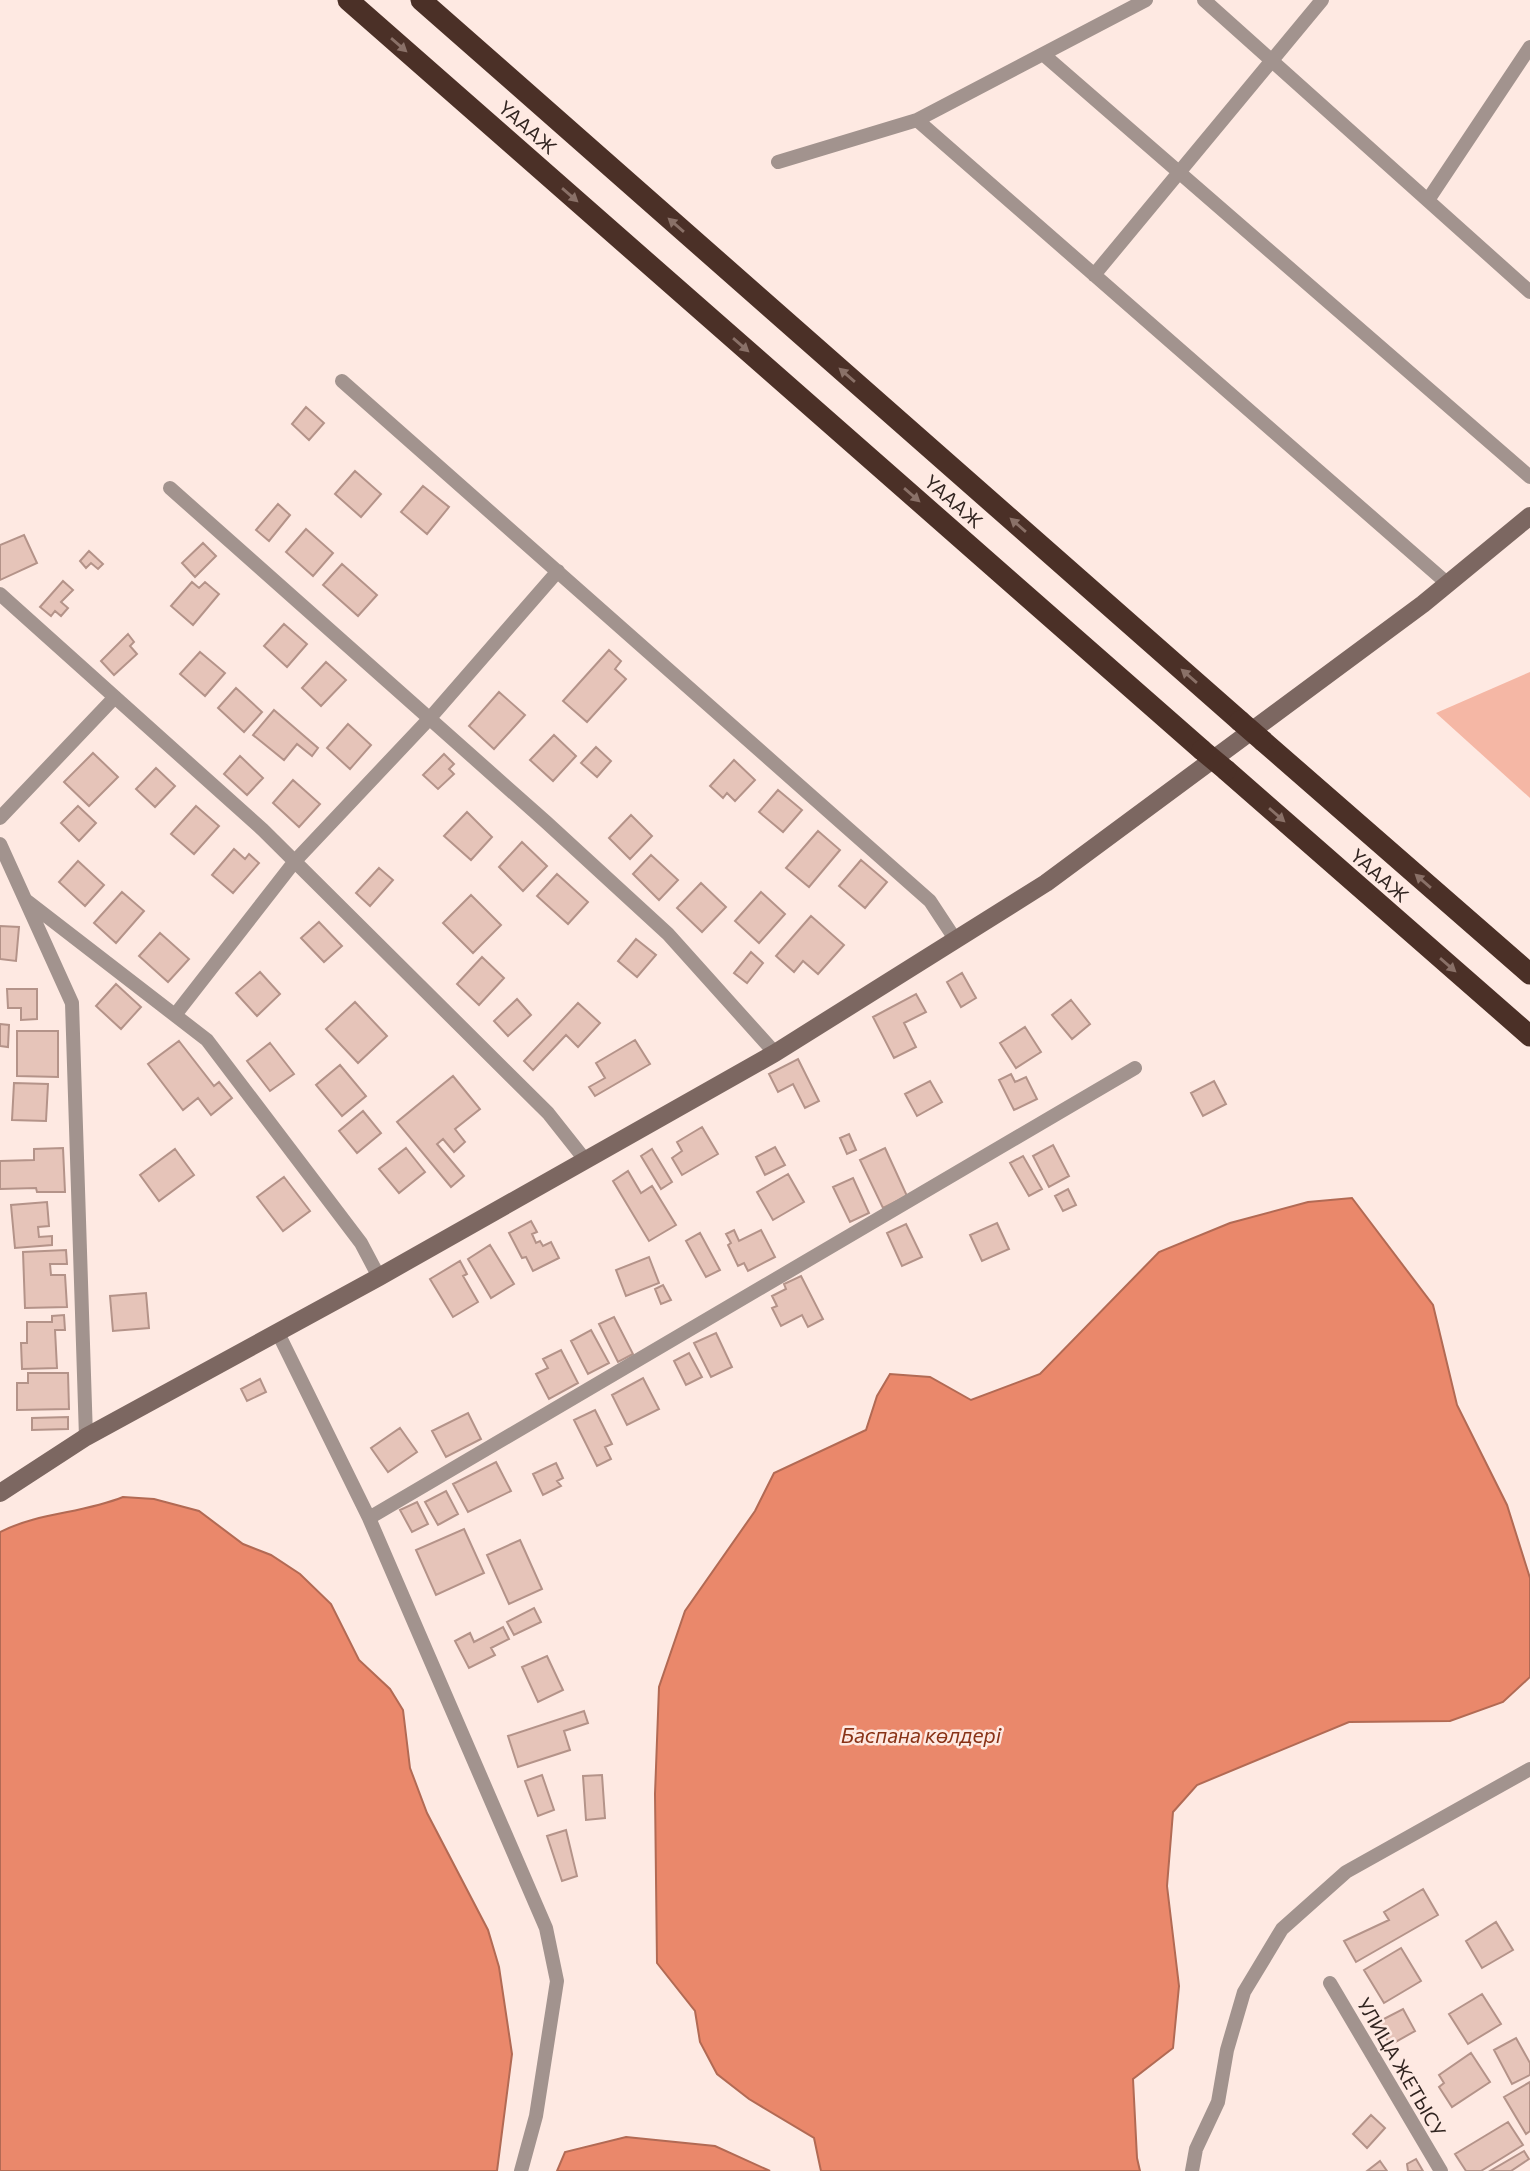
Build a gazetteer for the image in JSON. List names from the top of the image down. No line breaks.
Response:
{"streets":{"highway":["ҮАААЖ"],"street":["УЛИЦА ЖЕТЫСУ"]},"water":["Баспана көлдері"]}
